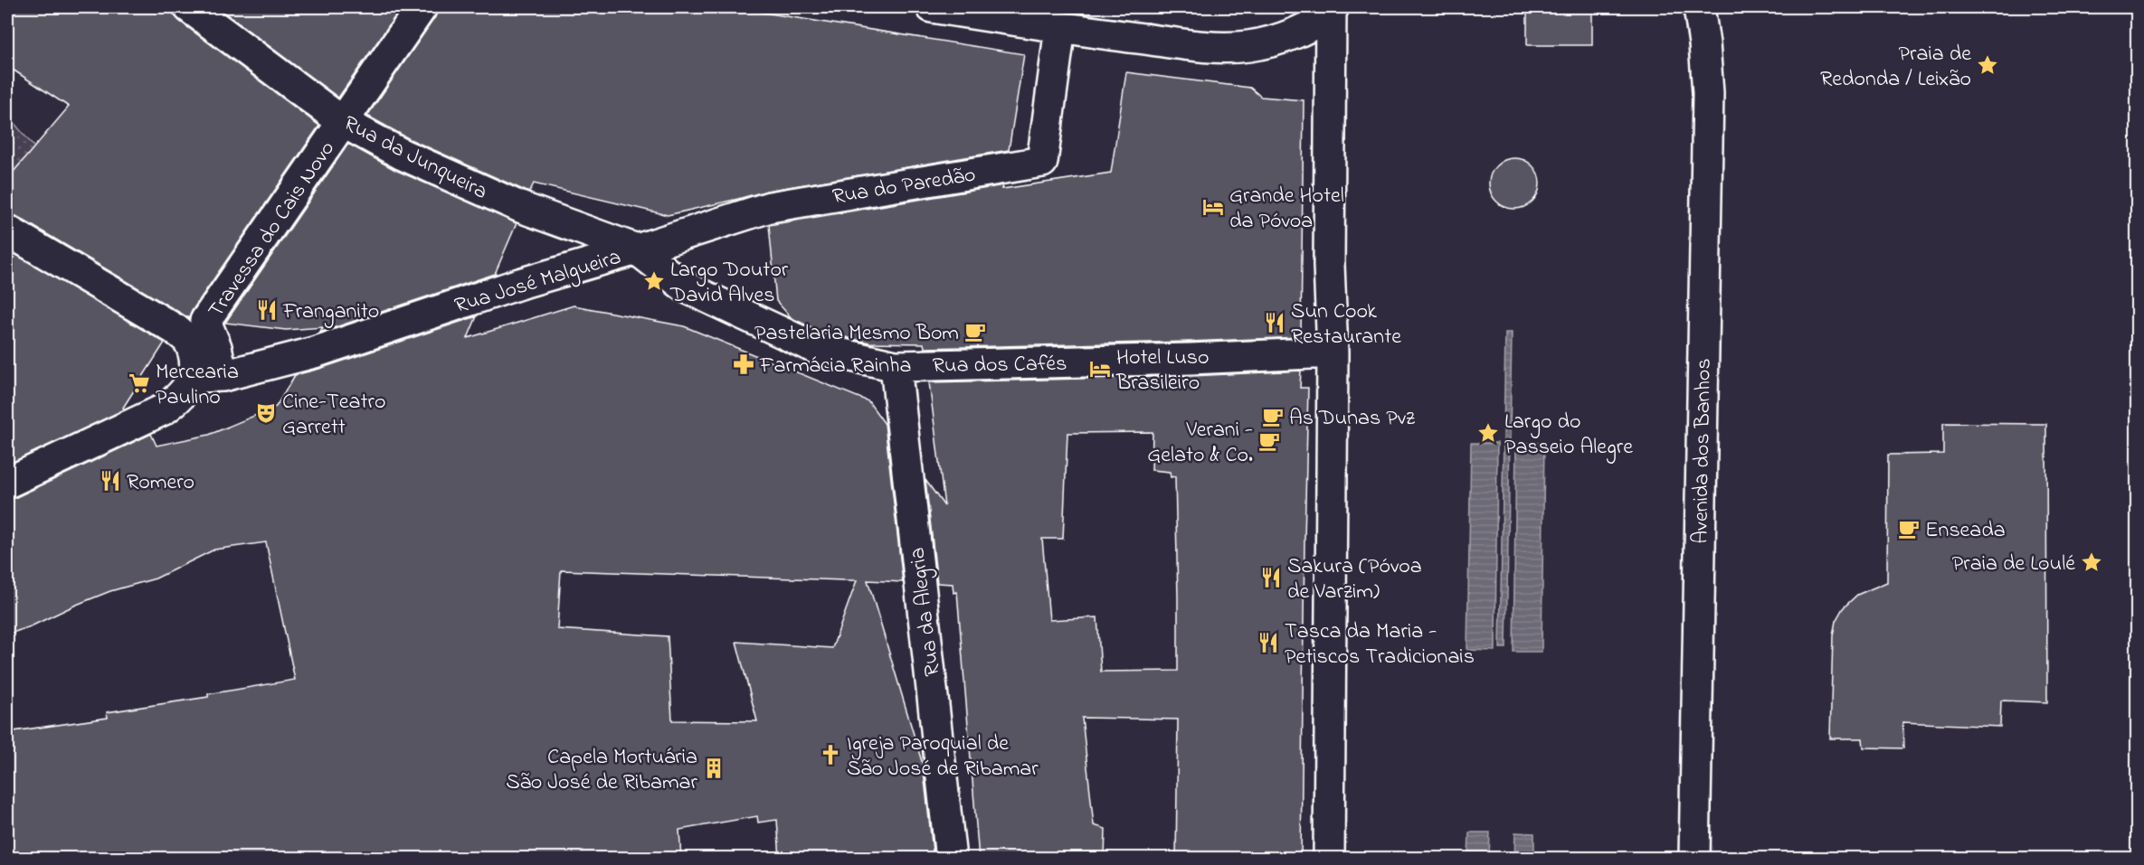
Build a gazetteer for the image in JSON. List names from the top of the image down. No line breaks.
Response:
{"streets":{"street":["Rua da Junqueira","Rua do Paredão","Travessa do Cais Novo","Rua José Malgueira","Rua dos Cafés","Avenida dos Banhos","Rua da Alegria"]},"crossings":[["Rua da Junqueira","Rua do Paredão"],["Rua da Junqueira","Travessa do Cais Novo"],["Rua da Junqueira","Rua José Malgueira"],["Rua do Paredão","Rua José Malgueira"],["Travessa do Cais Novo","Rua José Malgueira"],["Rua José Malgueira","Rua dos Cafés"],["Rua José Malgueira","Rua da Alegria"],["Rua dos Cafés","Rua da Alegria"]],"places":{"place":["Praia de Redonda / Leixão","Largo Doutor David Alves","Largo do Passeio Alegre","Praia de Loulé"],"hotel":["Grande Hotel da Póvoa","Hotel Luso Brasileiro"],"restaurant":["Franganito","Sun Cook Restaurante","Romero","Sakura (Póvoa de Varzim)","Tasca da Maria - Petiscos Tradicionais"],"cafe":["Pastelaria Mesmo Bom","As Dunas Pvz","Verani - Gelato & Co.","Enseada"],"pharmacy":["Farmácia Rainha"],"supermarket":["Mercearia Paulino"],"theatre":["Cine-Teatro Garrett"],"church":["Igreja Paroquial de São José de Ribamar"],"building":["Capela Mortuária São José de Ribamar"]}}
